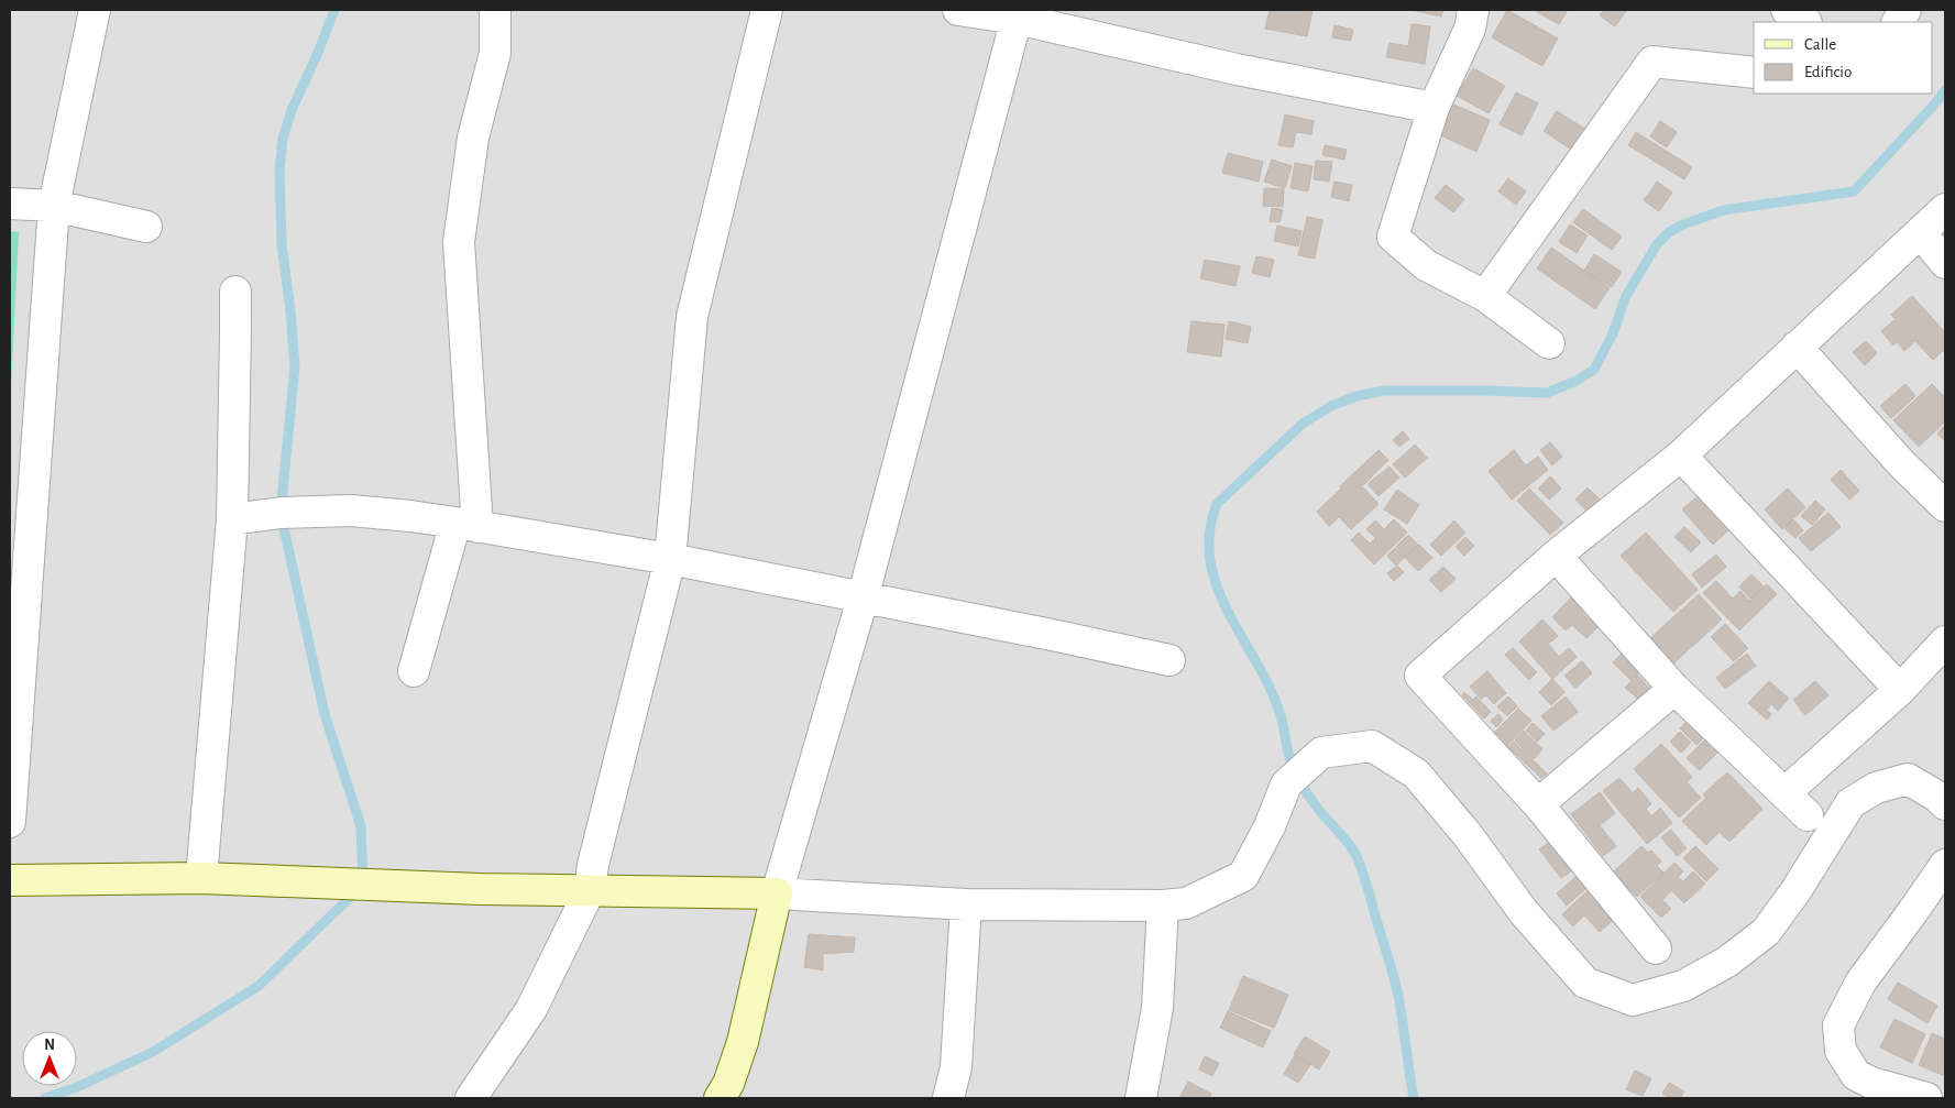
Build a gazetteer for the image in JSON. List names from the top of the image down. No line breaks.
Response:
{"legend":["Calle","Edificio"],"north":"top"}
